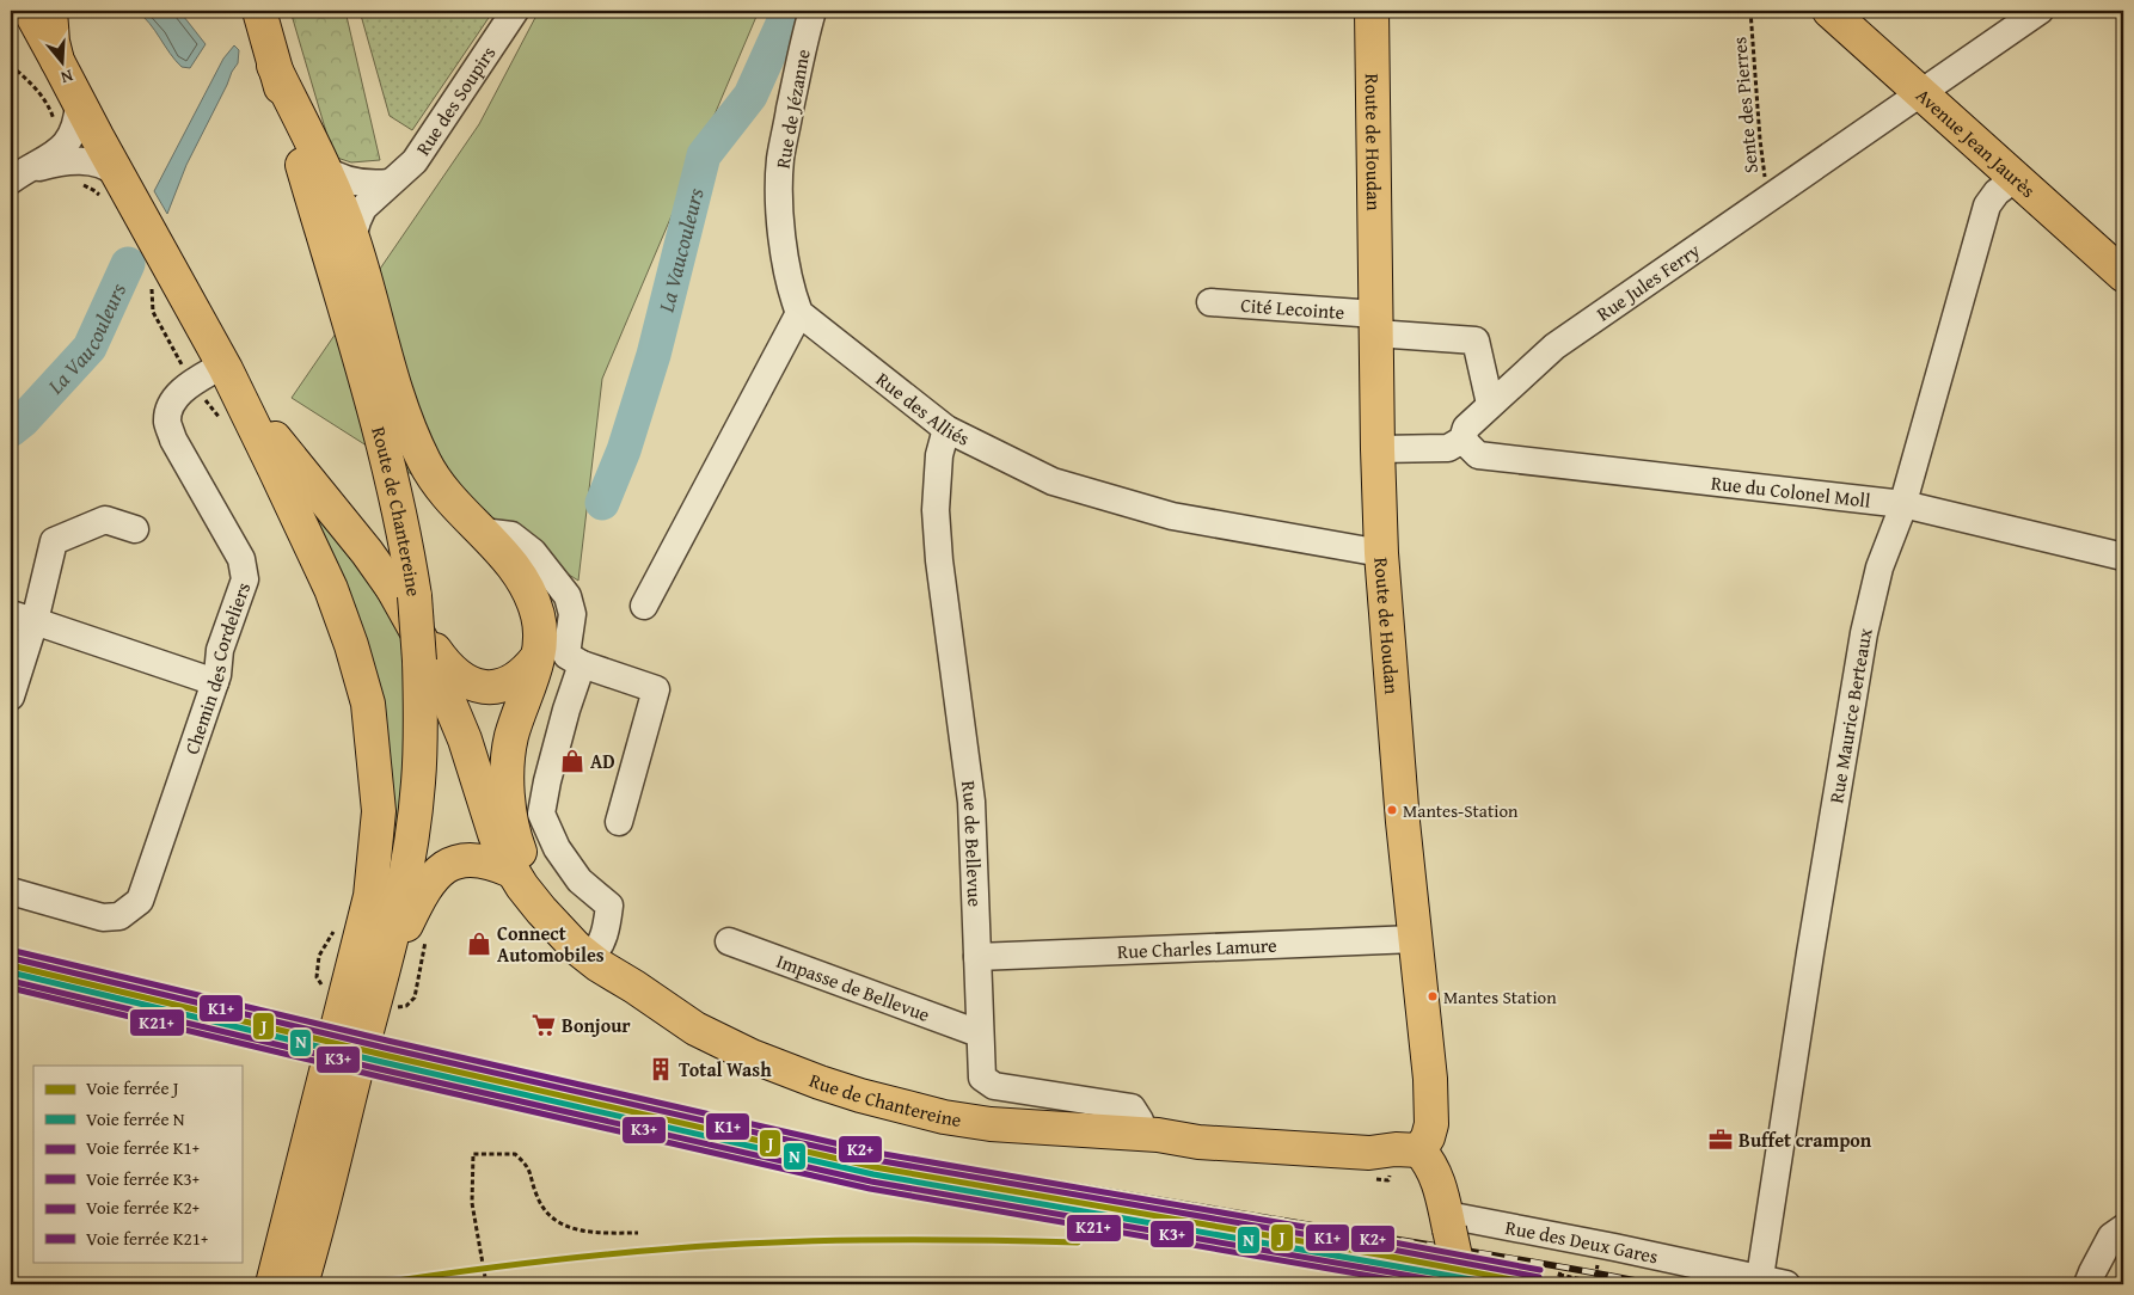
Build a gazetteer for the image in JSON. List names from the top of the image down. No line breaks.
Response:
{"streets":{"main road":["Route de Houdan","Avenue Jean Jaurès","Route de Chantereine","Rue de Chantereine"],"street":["Rue des Soupirs","Rue de Jézanne","Rue Jules Ferry","Cité Lecointe","Rue des Alliés","Rue du Colonel Moll","Chemin des Cordeliers","Rue Maurice Berteaux","Rue de Bellevue","Rue Charles Lamure","Impasse de Bellevue","Rue des Deux Gares"],"path":["Sente des Pierres"]},"crossings":[["Sente des Pierres","Rue Jules Ferry"],["Rue de Jézanne","Rue des Alliés"],["Route de Houdan","Cité Lecointe"],["Route de Houdan","Rue des Alliés"],["Route de Houdan","Rue Charles Lamure"],["Route de Houdan","Rue de Chantereine"],["Avenue Jean Jaurès","Rue Jules Ferry"],["Avenue Jean Jaurès","Rue Maurice Berteaux"],["Rue Jules Ferry","Cité Lecointe"],["Rue Jules Ferry","Rue du Colonel Moll"],["Rue des Alliés","Rue de Bellevue"],["Rue du Colonel Moll","Rue Maurice Berteaux"],["Rue Maurice Berteaux","Rue des Deux Gares"],["Rue de Bellevue","Rue Charles Lamure"],["Rue de Bellevue","Impasse de Bellevue"],["Rue de Bellevue","Rue de Chantereine"]],"water":["La Vaucouleurs"],"places":{"shop":["AD","Connect Automobiles"],"other":["Mantes-Station","Mantes Station"],"supermarket":["Bonjour"],"building":["Total Wash"],"office":["Buffet crampon"]},"lines":["rail line K2+","rail line K1+","rail line J","rail line N","rail line K3+","rail line K21+"],"legend":["Voie ferrée J","Voie ferrée N","Voie ferrée K1+","Voie ferrée K3+","Voie ferrée K2+","Voie ferrée K21+"],"north":"bottom"}
